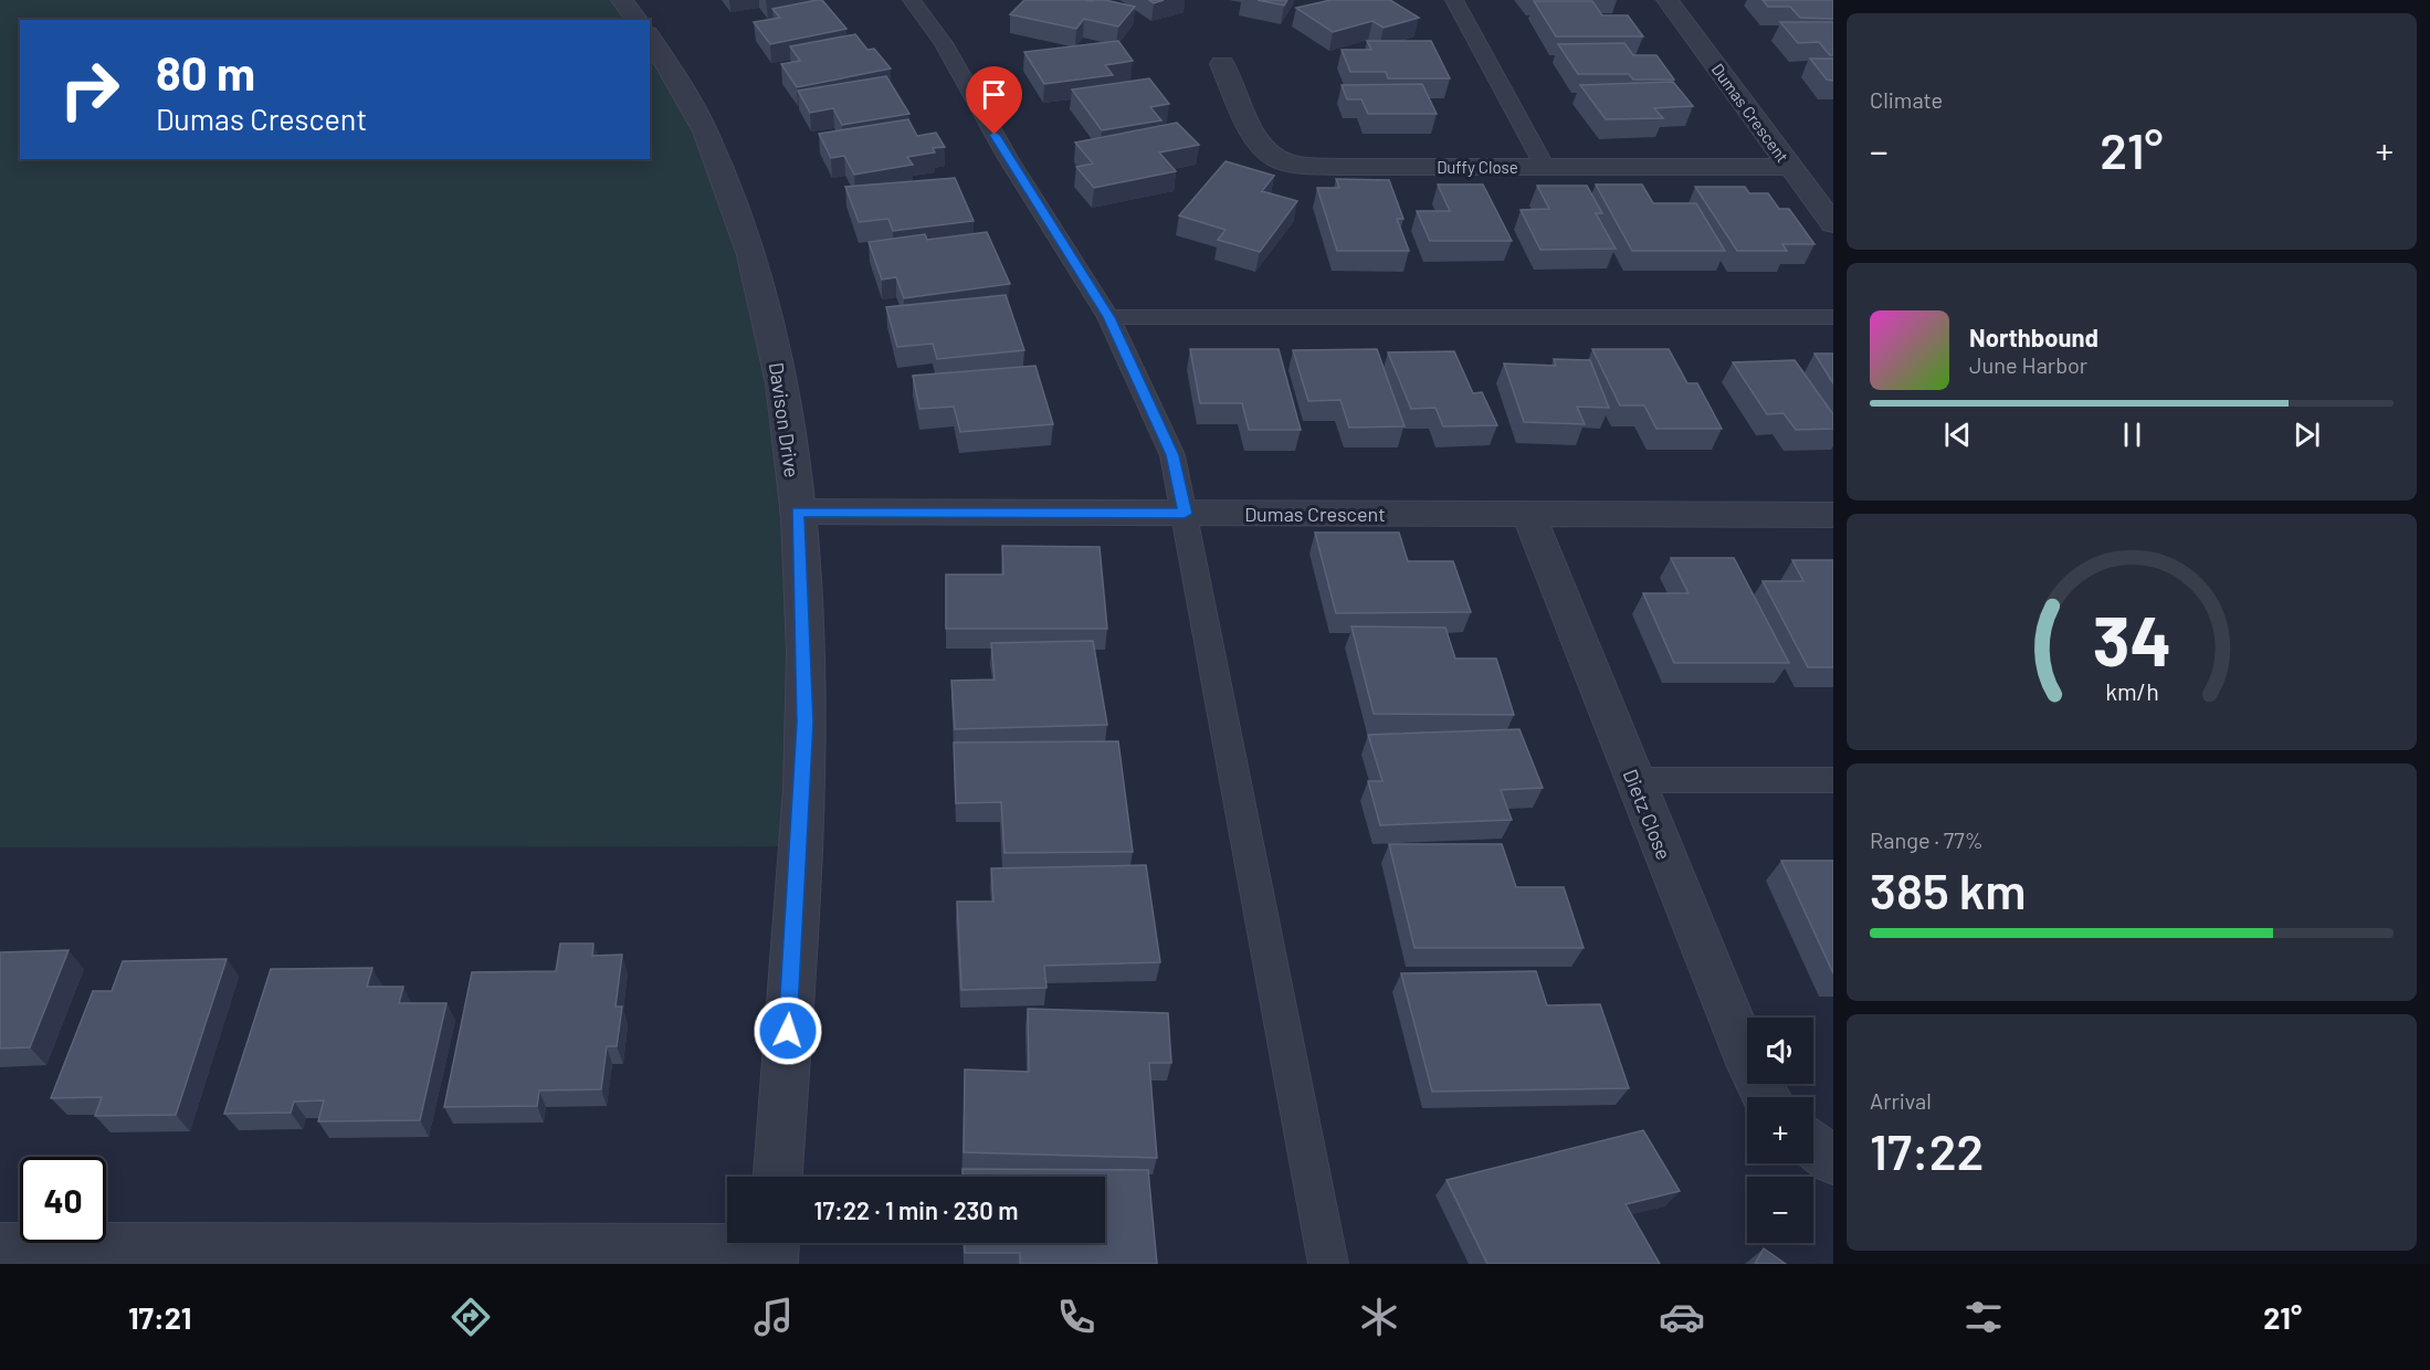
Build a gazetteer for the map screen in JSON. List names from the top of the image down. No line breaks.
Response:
{"streets":{"street":["Dumas Crescent","Duffy Close","Davison Drive","Dietz Close"]},"crossings":[["Dumas Crescent","Duffy Close"],["Dumas Crescent","Davison Drive"],["Dumas Crescent","Dietz Close"]],"page":{"tile":["Climate",["Range · 77%","385 km"],["Arrival","17:22"]],"turn":["80 m","Dumas Crescent"],"heat":["−","21°","+"],"song":["Northbound","June Harbor"],"map_buttons":["+","−"],"limit":"40","trip":"17:22 · 1 min · 230 m","tabs":["17:21","21°"],"gauge":["34","km/h"]}}
